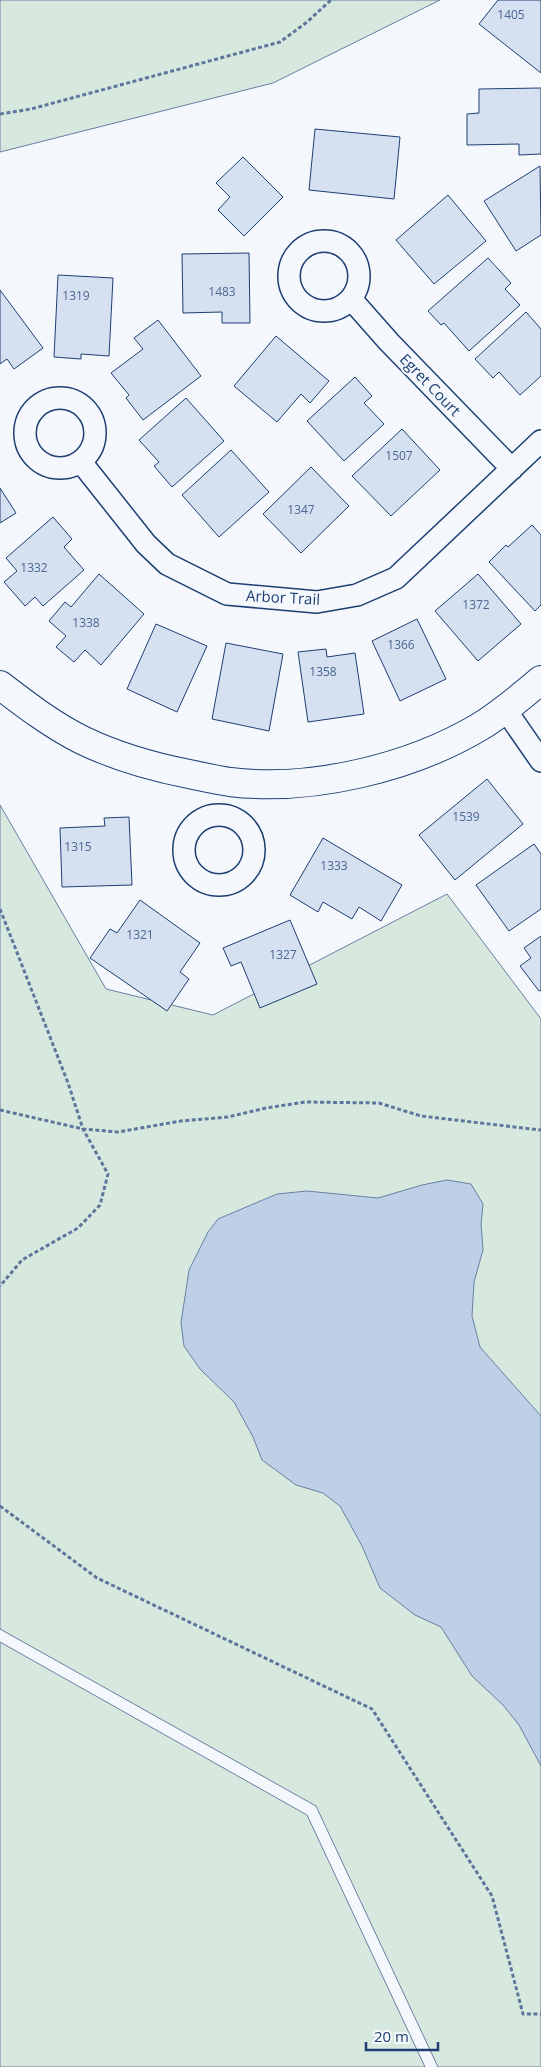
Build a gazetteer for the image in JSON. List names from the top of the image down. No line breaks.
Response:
{"streets":{"street":["Egret Court","Arbor Trail"]},"crossings":[["Egret Court","Arbor Trail"]],"house_numbers":["1405","1483","1319","1507","1347","1332","1372","1338","1366","1358","1539","1315","1333","1321","1327"],"scale_bar":"20 m"}
